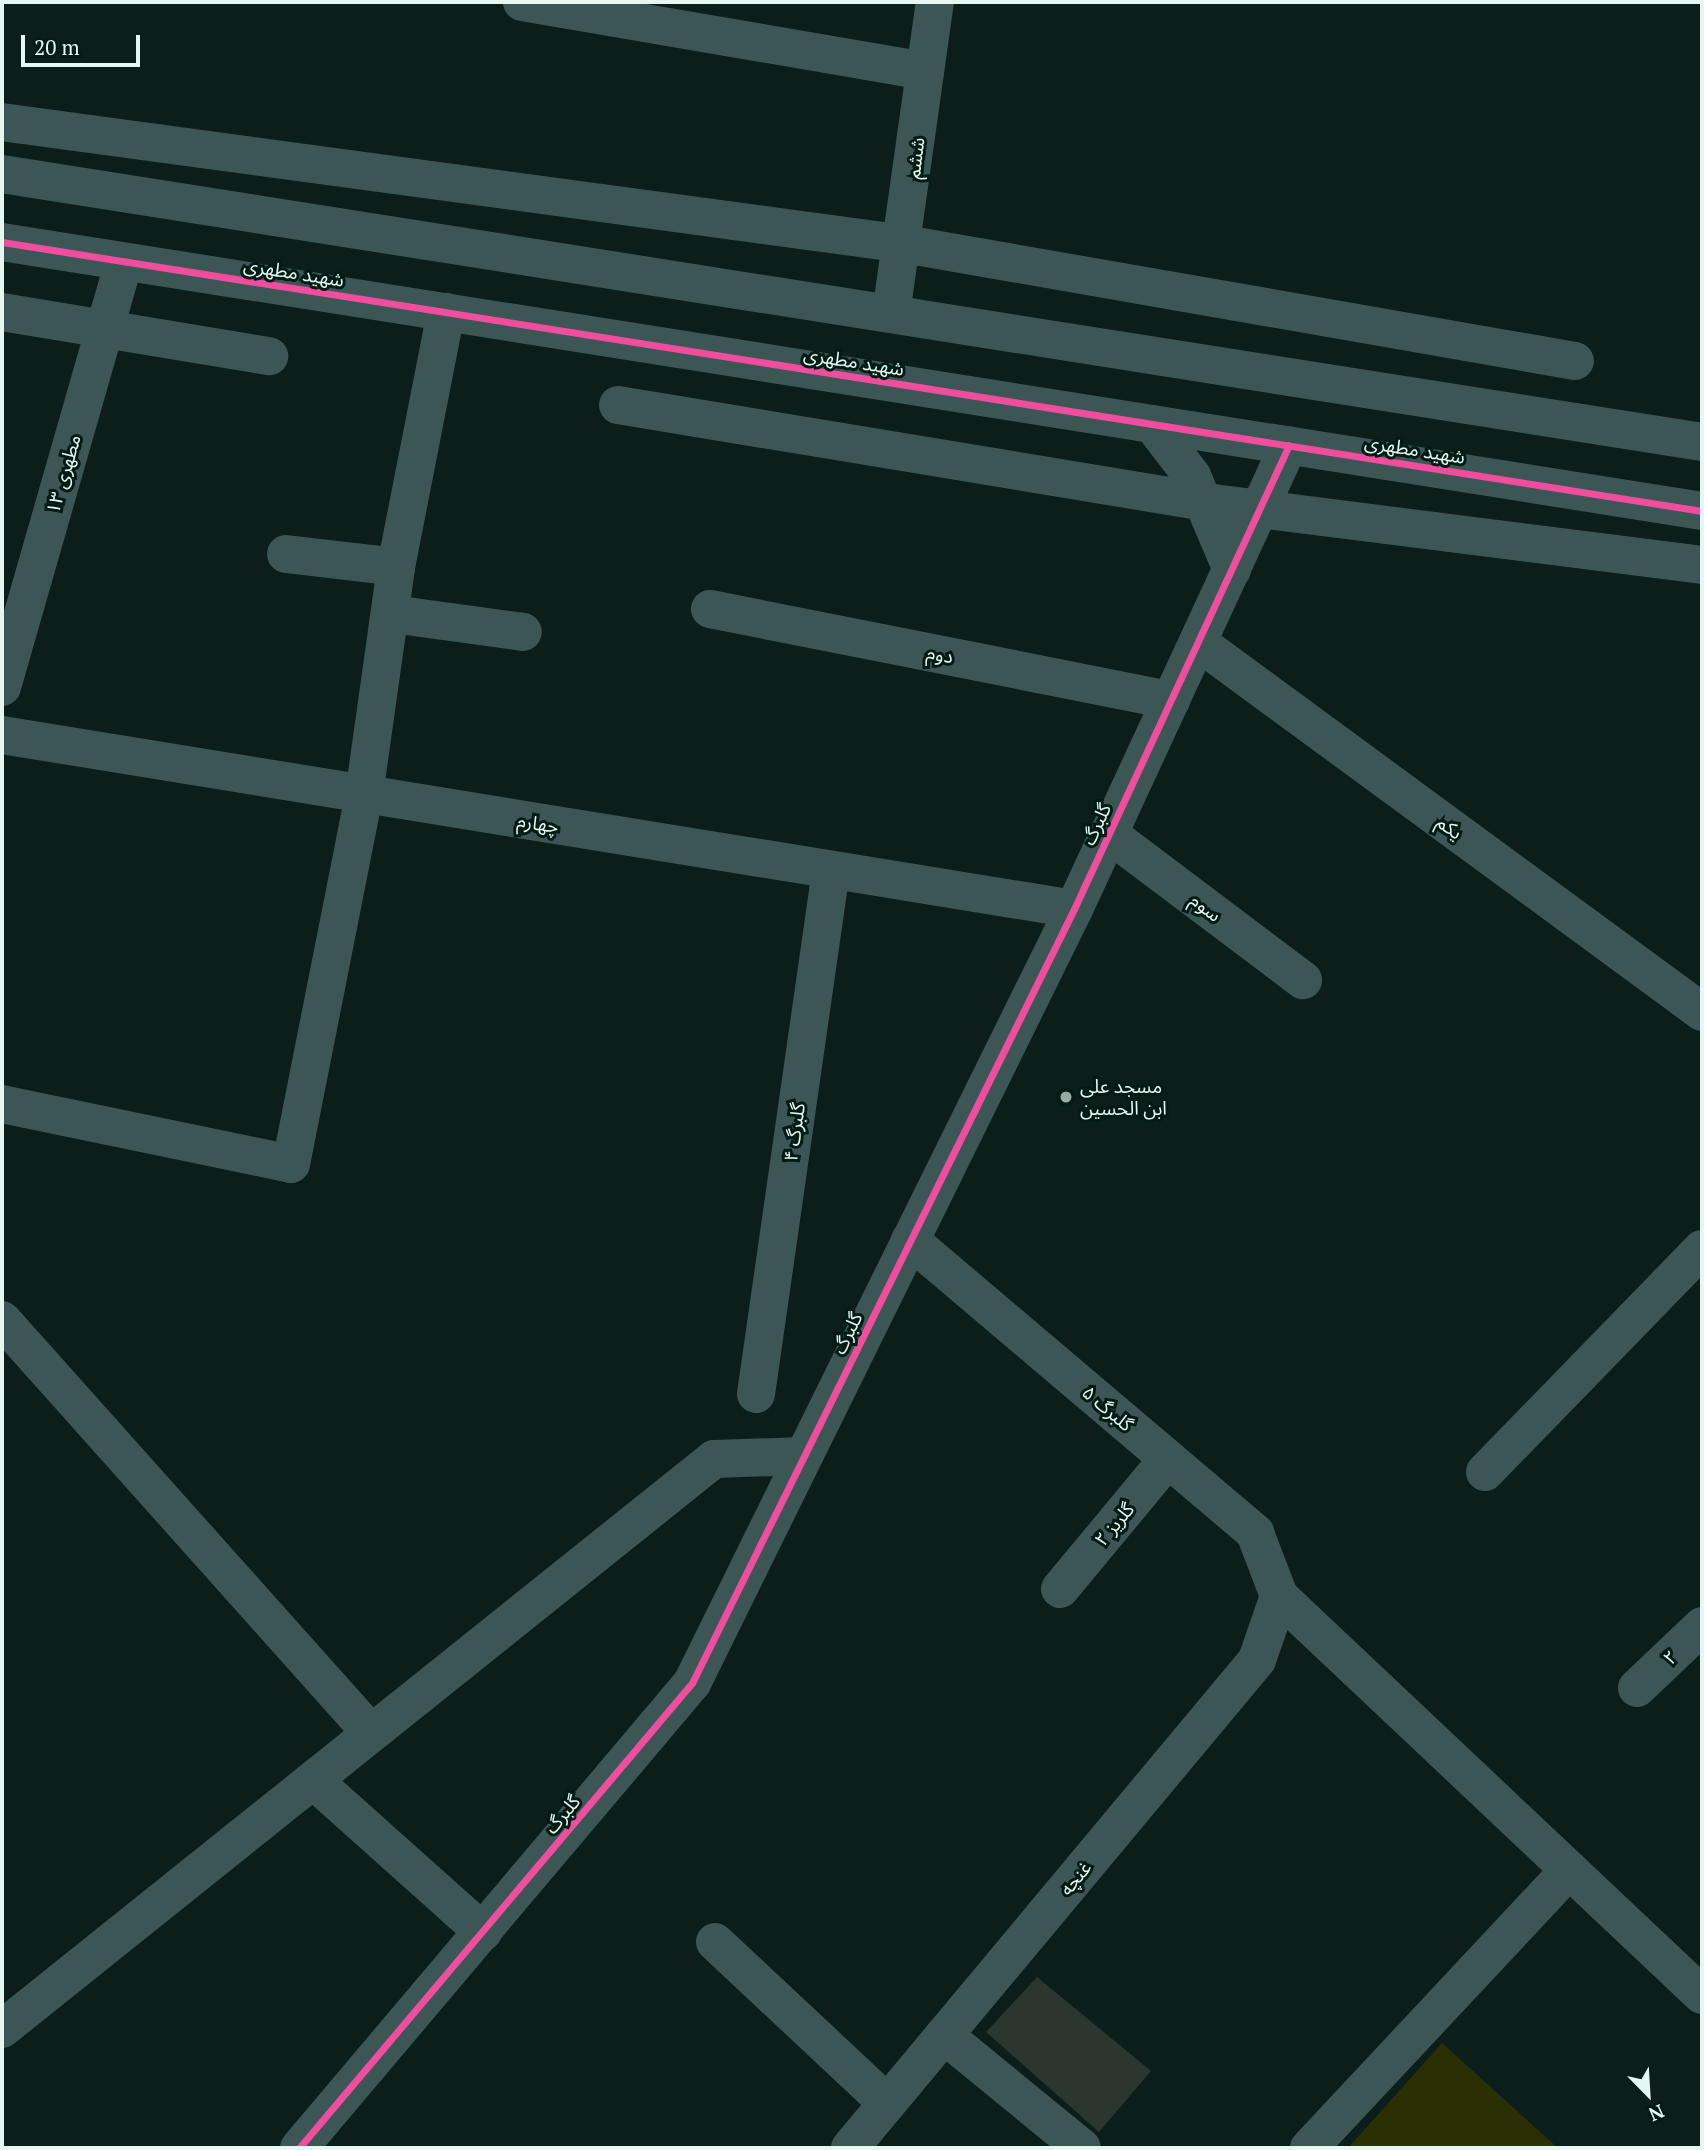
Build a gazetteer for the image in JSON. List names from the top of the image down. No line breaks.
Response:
{"streets":{"street":["ششم","شهید مطهری","مطهری ۱۳","دوم","چهارم","گلبرگ","یکم","سوم","گلبرگ ۴","گلبرگ ۵","گلریز ۲","۲","غنچه"]},"crossings":[["شهید مطهری","مطهری ۱۳"],["شهید مطهری","گلبرگ"],["دوم","گلبرگ"],["چهارم","گلبرگ"],["چهارم","گلبرگ ۴"],["گلبرگ","یکم"],["گلبرگ","سوم"],["گلبرگ","گلبرگ ۵"],["گلبرگ ۵","گلریز ۲"],["گلبرگ ۵","غنچه"]],"places":["مسجد علی ابن الحسین"],"scale_bar":"20 m","north":"bottom right"}
